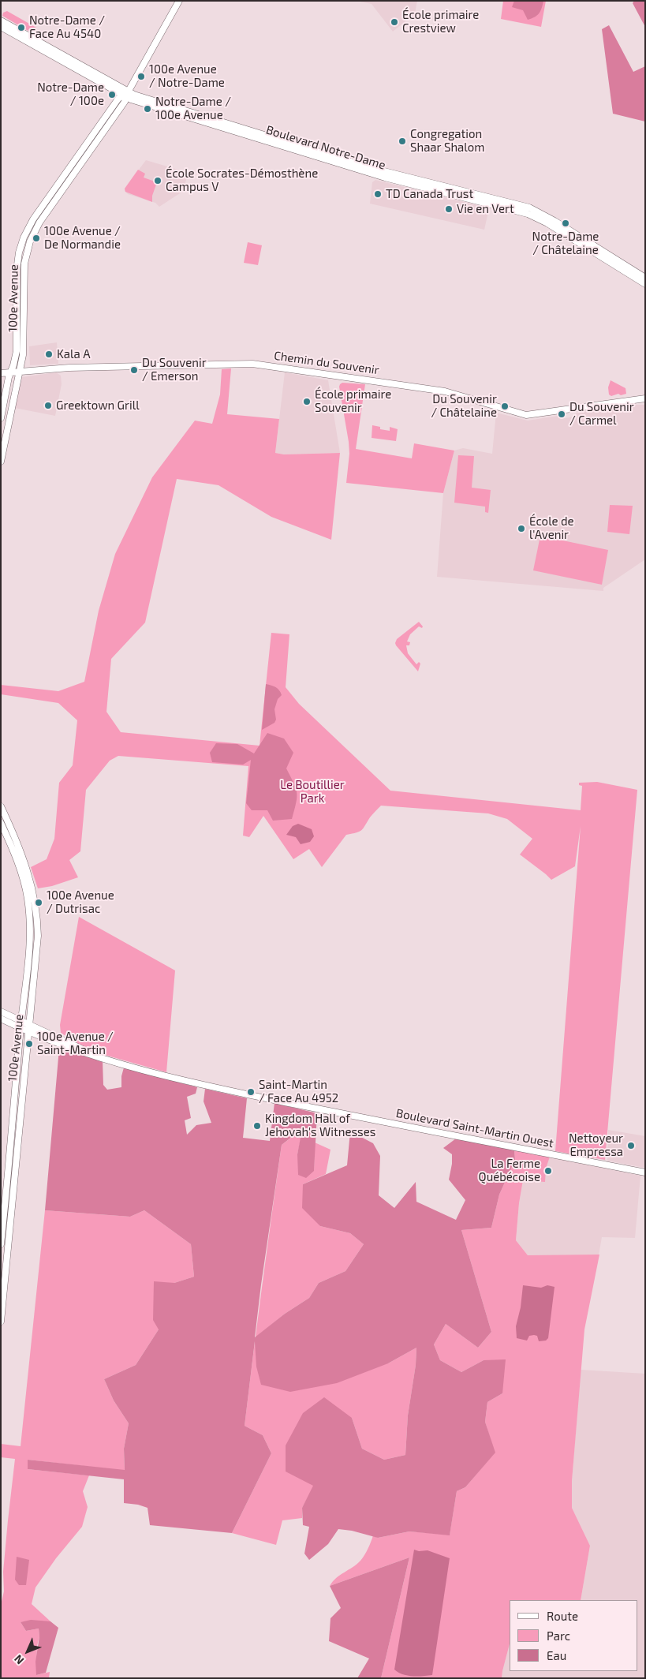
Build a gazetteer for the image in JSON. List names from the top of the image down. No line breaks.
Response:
{"streets":{"street":["Boulevard Notre-Dame","100e Avenue","Chemin du Souvenir","Boulevard Saint-Martin Ouest"]},"crossings":[["Boulevard Notre-Dame","100e Avenue"],["100e Avenue","Chemin du Souvenir"],["100e Avenue","Boulevard Saint-Martin Ouest"]],"parks":["Le Boutillier Park"],"places":["École primaire Crestview","Notre-Dame / Face Au 4540","100e Avenue / Notre-Dame","Notre-Dame / 100e","Notre-Dame / 100e Avenue","Congregation Shaar Shalom","École Socrates-Démosthène Campus V","TD Canada Trust","Vie en Vert","Notre-Dame / Châtelaine","100e Avenue / De Normandie","Kala A","Du Souvenir / Emerson","École primaire Souvenir","Greektown Grill","Du Souvenir / Châtelaine","Du Souvenir / Carmel","École de l'Avenir","100e Avenue / Dutrisac","100e Avenue / Saint-Martin","Saint-Martin / Face Au 4952","Kingdom Hall of Jehovah's Witnesses","Nettoyeur Empressa","La Ferme Québécoise"],"legend":["Route","Parc","Eau"],"north":"bottom left"}
